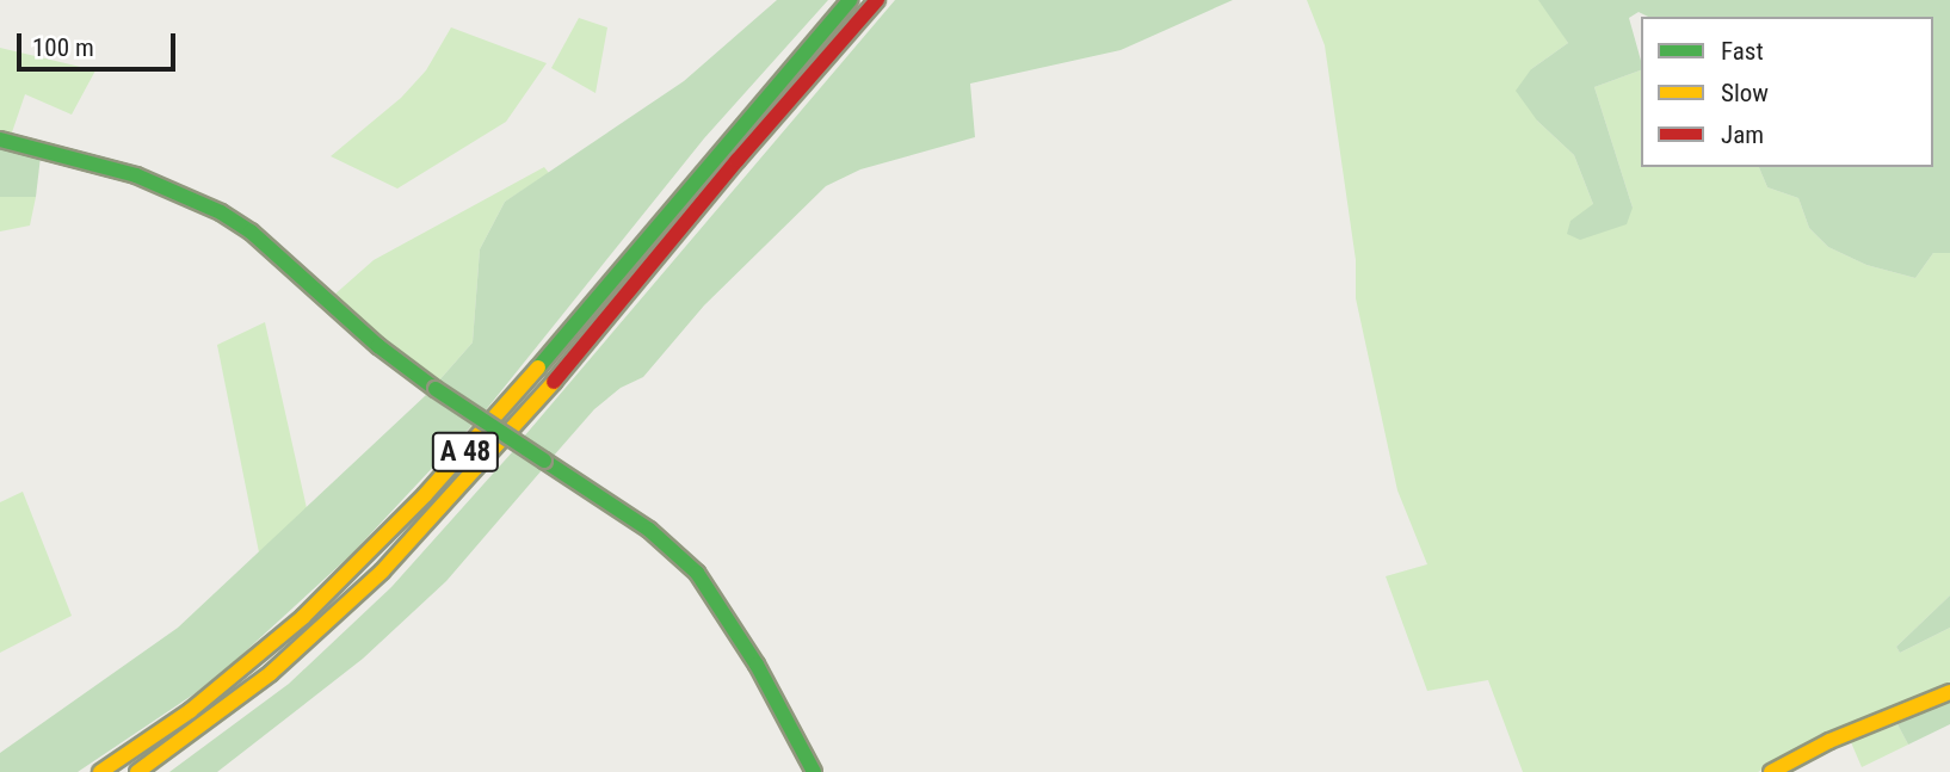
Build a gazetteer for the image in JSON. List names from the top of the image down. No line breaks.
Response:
{"streets":{"main road":["A 48"]},"legend":["Fast","Slow","Jam"],"scale_bar":"100 m"}
